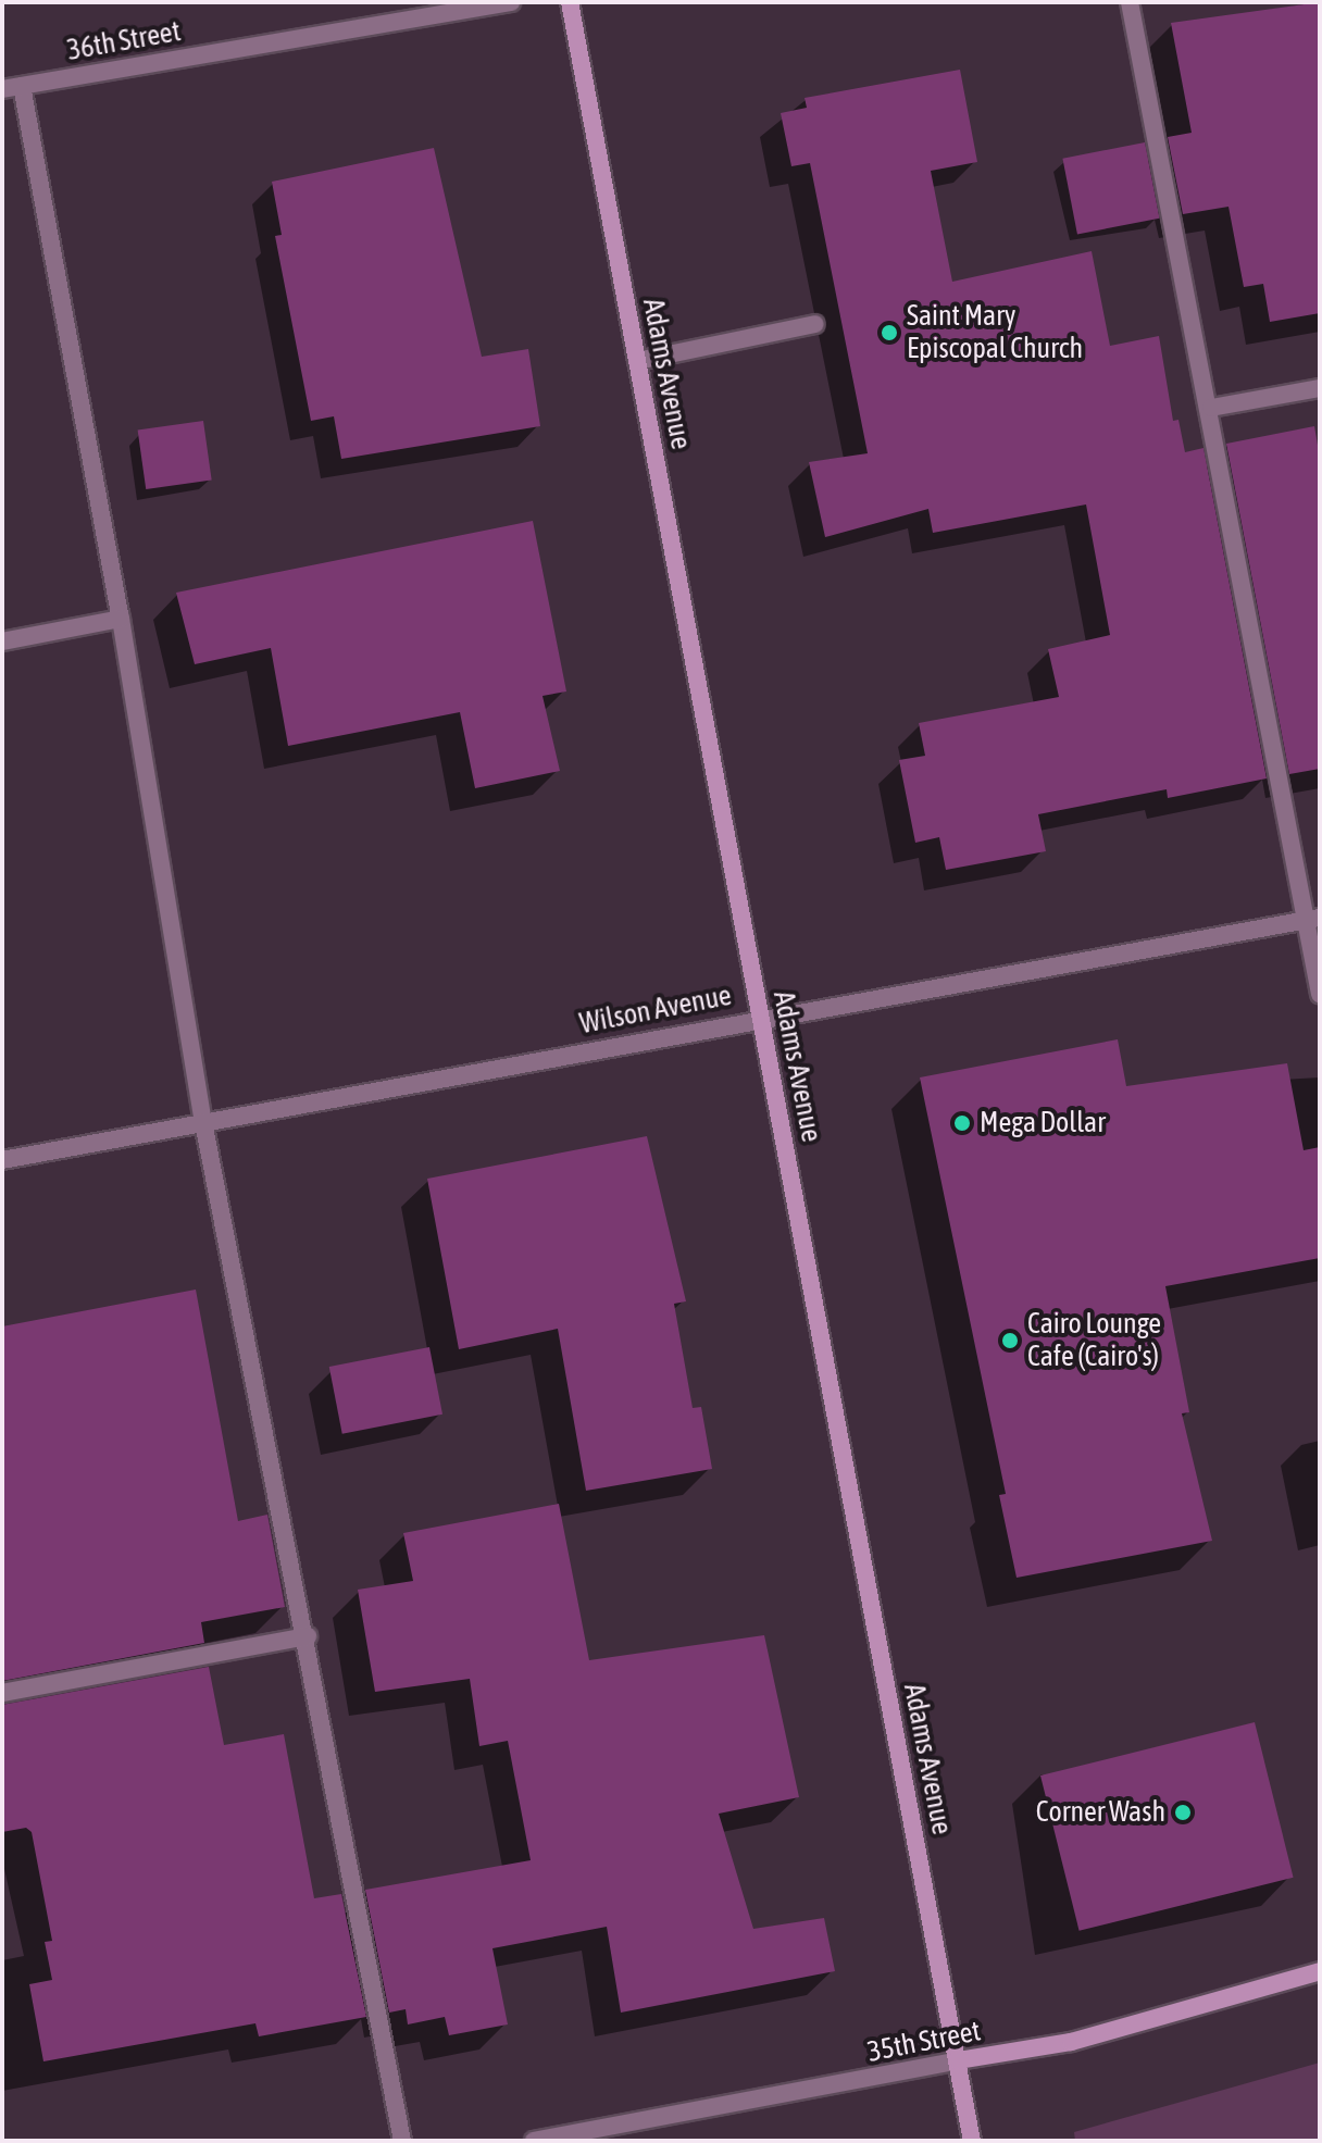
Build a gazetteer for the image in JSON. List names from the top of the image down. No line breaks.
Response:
{"streets":{"main road":["Adams Avenue","35th Street"],"street":["36th Street","Wilson Avenue"]},"crossings":[["Adams Avenue","Wilson Avenue"],["Adams Avenue","35th Street"]],"places":["Saint Mary Episcopal Church","Mega Dollar","Cairo Lounge Cafe (Cairo's)","Corner Wash"]}
